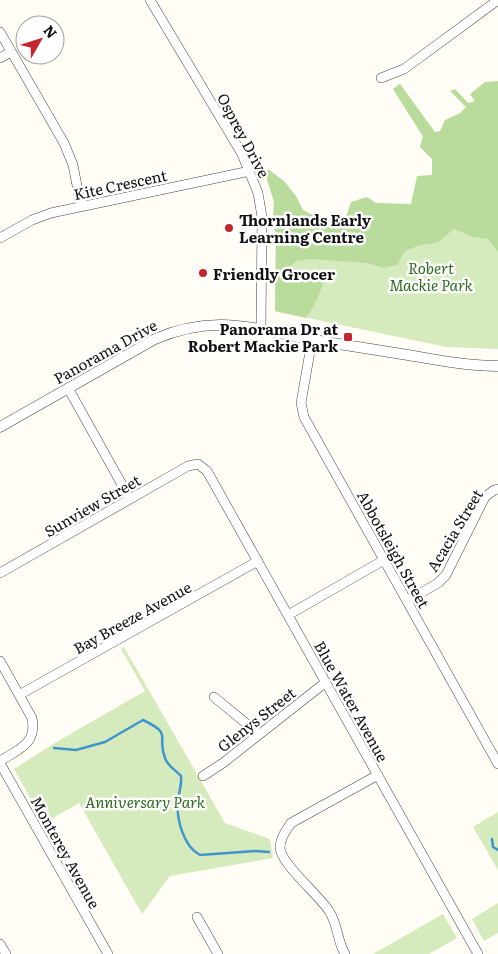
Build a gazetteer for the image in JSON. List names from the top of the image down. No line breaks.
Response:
{"streets":{"street":["Osprey Drive","Kite Crescent","Panorama Drive","Sunview Street","Acacia Street","Abbotsleigh Street","Bay Breeze Avenue","Blue Water Avenue","Glenys Street","Monterey Avenue"]},"crossings":[["Osprey Drive","Kite Crescent"],["Osprey Drive","Panorama Drive"],["Panorama Drive","Abbotsleigh Street"],["Sunview Street","Blue Water Avenue"],["Acacia Street","Abbotsleigh Street"],["Bay Breeze Avenue","Blue Water Avenue"],["Blue Water Avenue","Glenys Street"]],"parks":["Robert Mackie Park","Anniversary Park"],"places":{"other":["Thornlands Early Learning Centre","Friendly Grocer"],"transit":["Panorama Dr at Robert Mackie Park"]},"north":"top right"}
